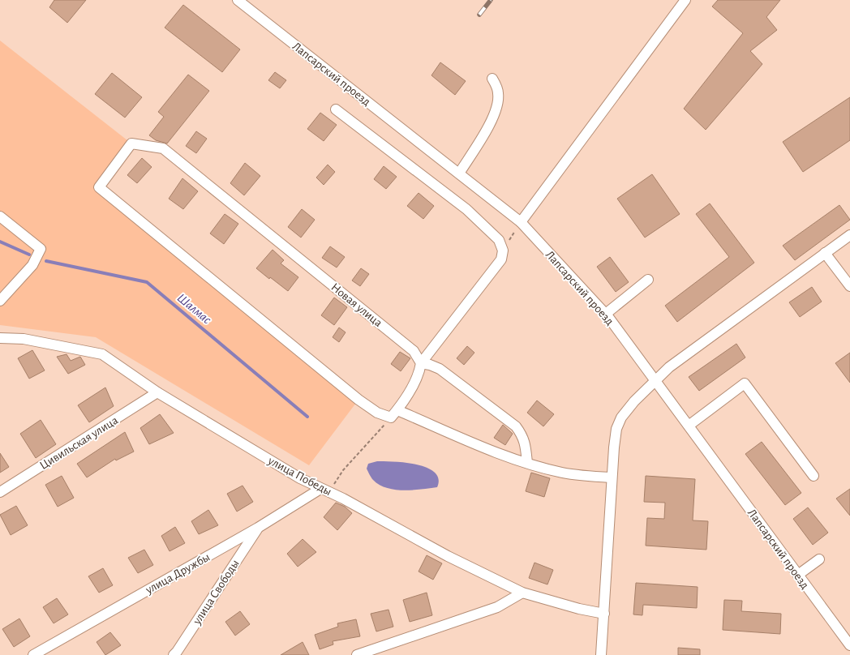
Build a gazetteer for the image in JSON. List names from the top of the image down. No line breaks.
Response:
{"streets":{"street":["Лапсарский проезд","Новая улица","Цивильская улица","улица Победы","улица Дружбы","улица Свободы"]},"crossings":[["Цивильская улица","улица Победы"],["улица Победы","улица Дружбы"],["улица Дружбы","улица Свободы"]],"water":["Шалмас"]}
